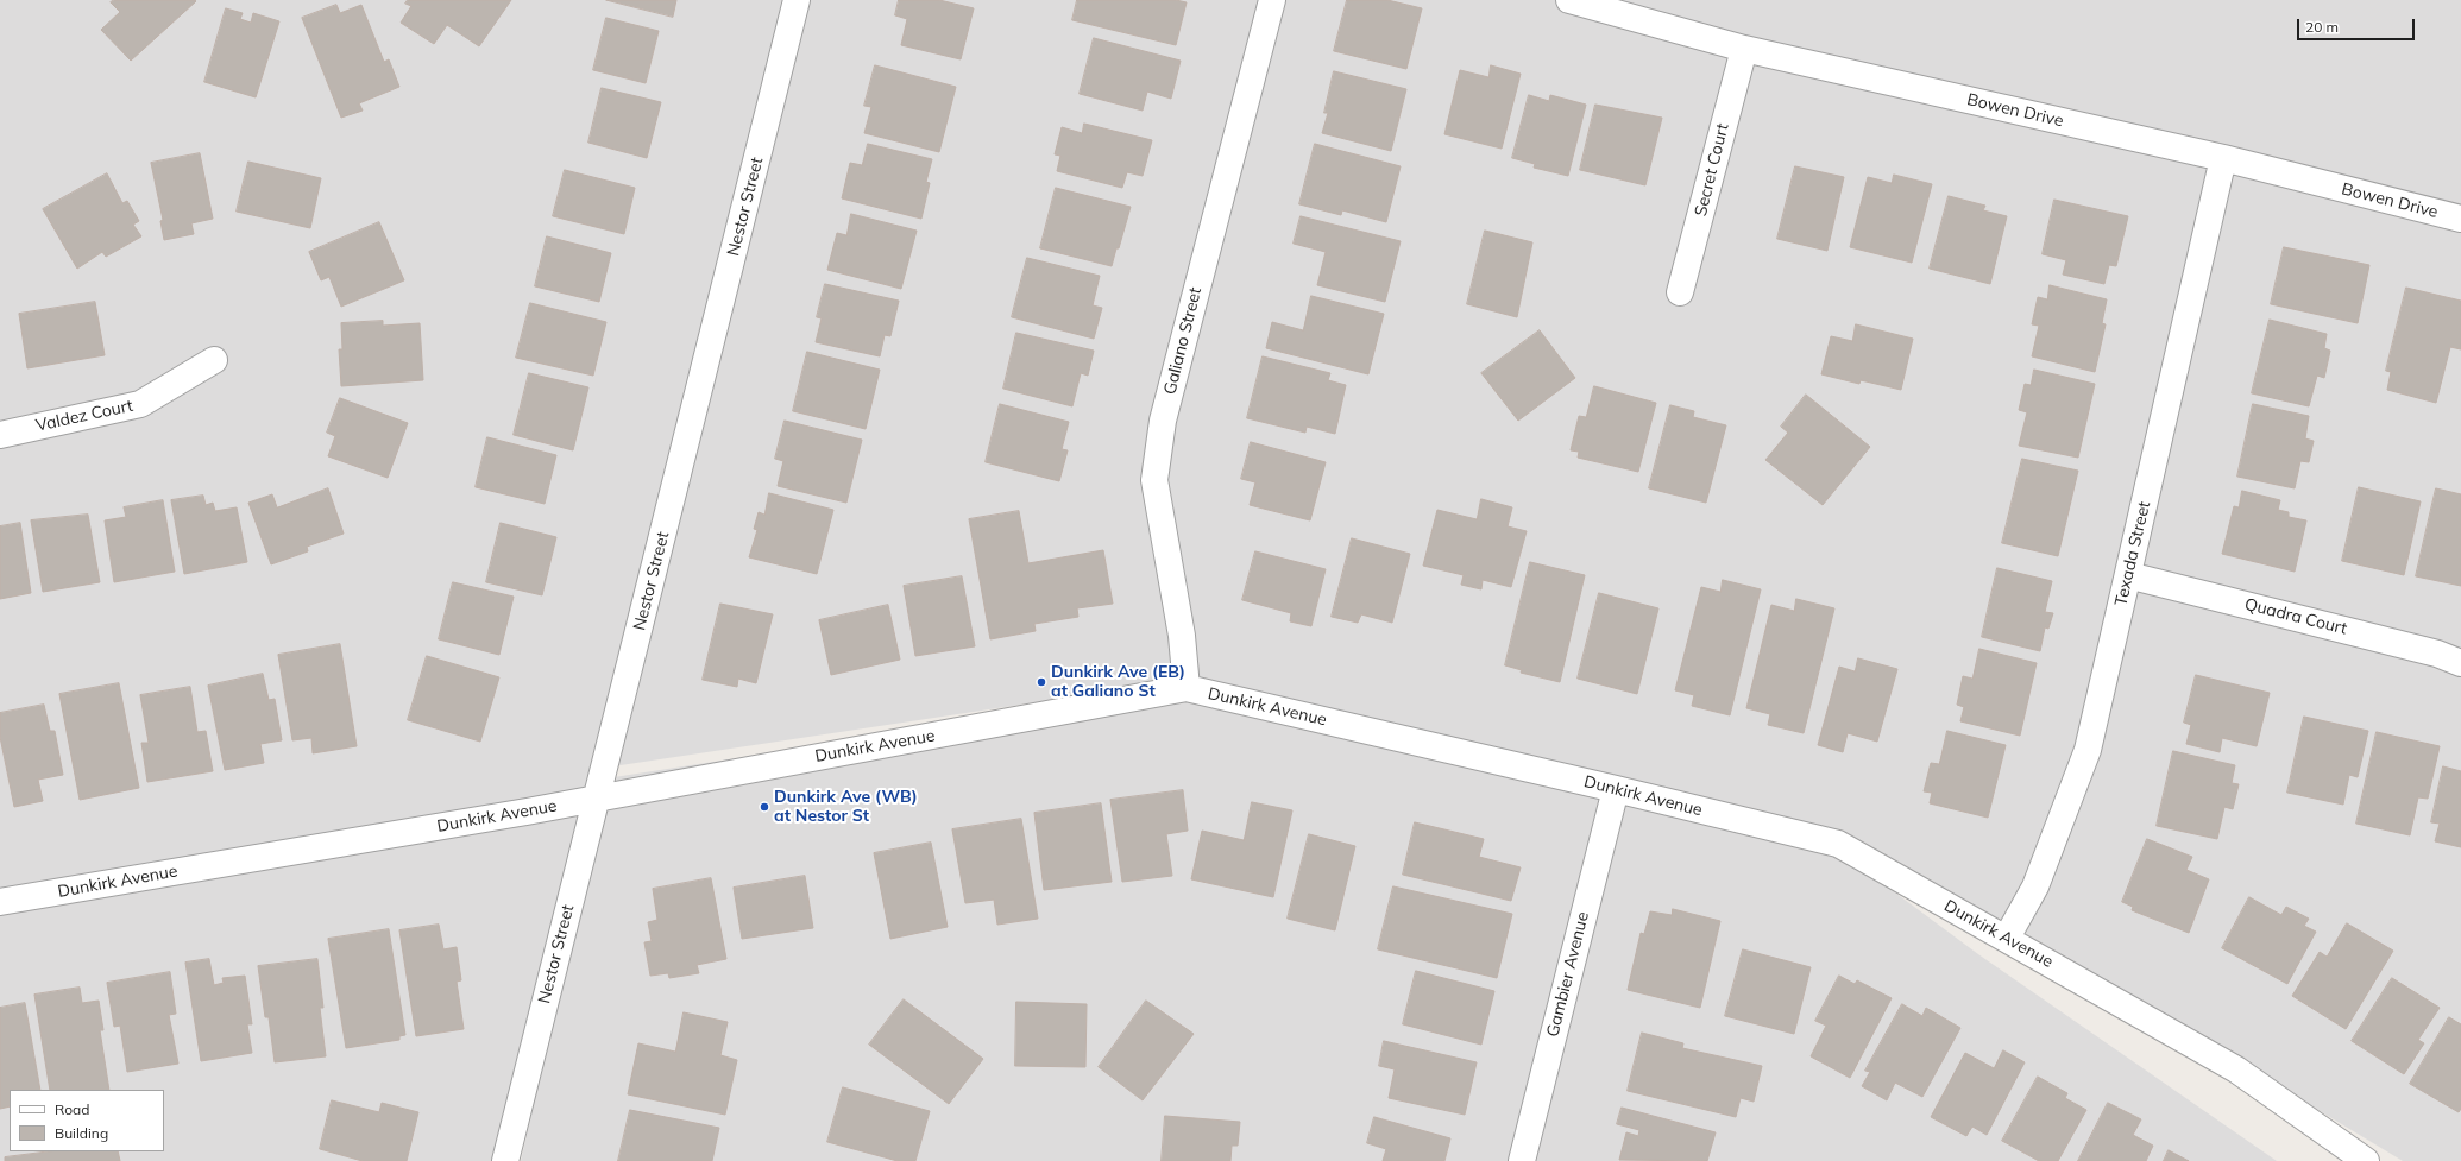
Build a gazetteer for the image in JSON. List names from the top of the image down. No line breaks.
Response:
{"streets":{"street":["Bowen Drive","Secret Court","Nestor Street","Galiano Street","Valdez Court","Texada Street","Quadra Court","Dunkirk Avenue","Gambier Avenue"]},"crossings":[["Bowen Drive","Secret Court"],["Bowen Drive","Texada Street"],["Nestor Street","Dunkirk Avenue"],["Galiano Street","Dunkirk Avenue"],["Texada Street","Quadra Court"],["Texada Street","Dunkirk Avenue"],["Dunkirk Avenue","Gambier Avenue"]],"places":["Dunkirk Ave (EB) at Galiano St","Dunkirk Ave (WB) at Nestor St"],"legend":["Road","Building"],"scale_bar":"20 m"}
